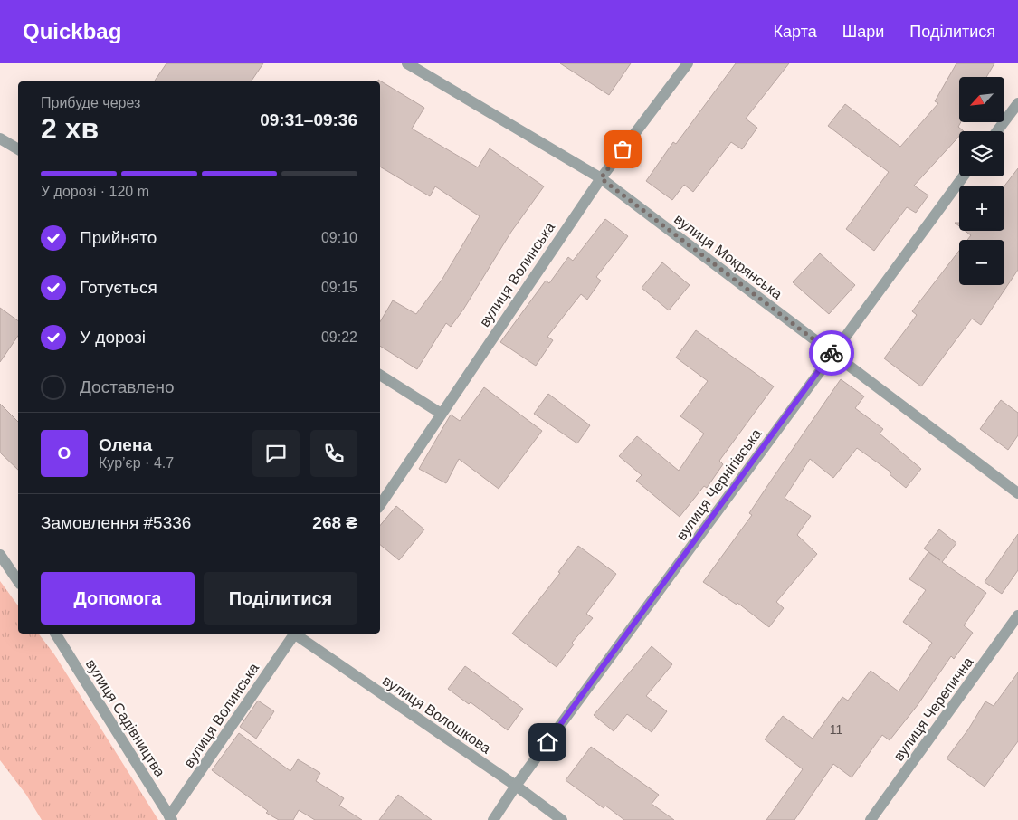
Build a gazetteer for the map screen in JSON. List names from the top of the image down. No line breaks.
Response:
{"streets":{"street":["вулиця Мокрянська","вулиця Волинська","вулиця Чернігівська","вулиця Черепична","вулиця Волошкова","вулиця Садівництва"]},"crossings":[["вулиця Мокрянська","вулиця Волинська"],["вулиця Мокрянська","вулиця Чернігівська"],["вулиця Волинська","вулиця Садівництва"],["вулиця Чернігівська","вулиця Волошкова"]],"house_numbers":["11"],"north":"bottom left","page":{"header":"Quickbag","nav":["Карта","Шари","Поділитися"],"map_buttons":["+","−"],"heading":["2 хв","Прибуде через","09:31–09:36"],"panel":["Олена","Кур’єр · 4.7","Замовлення #5336","268 ₴"],"bar":"У дорозі · 120 m","list":[["Прийнято","09:10"],["Готується","09:15"],["У дорозі","09:22"],"Доставлено"],"round":"О","buttons":["Допомога","Поділитися"]}}
